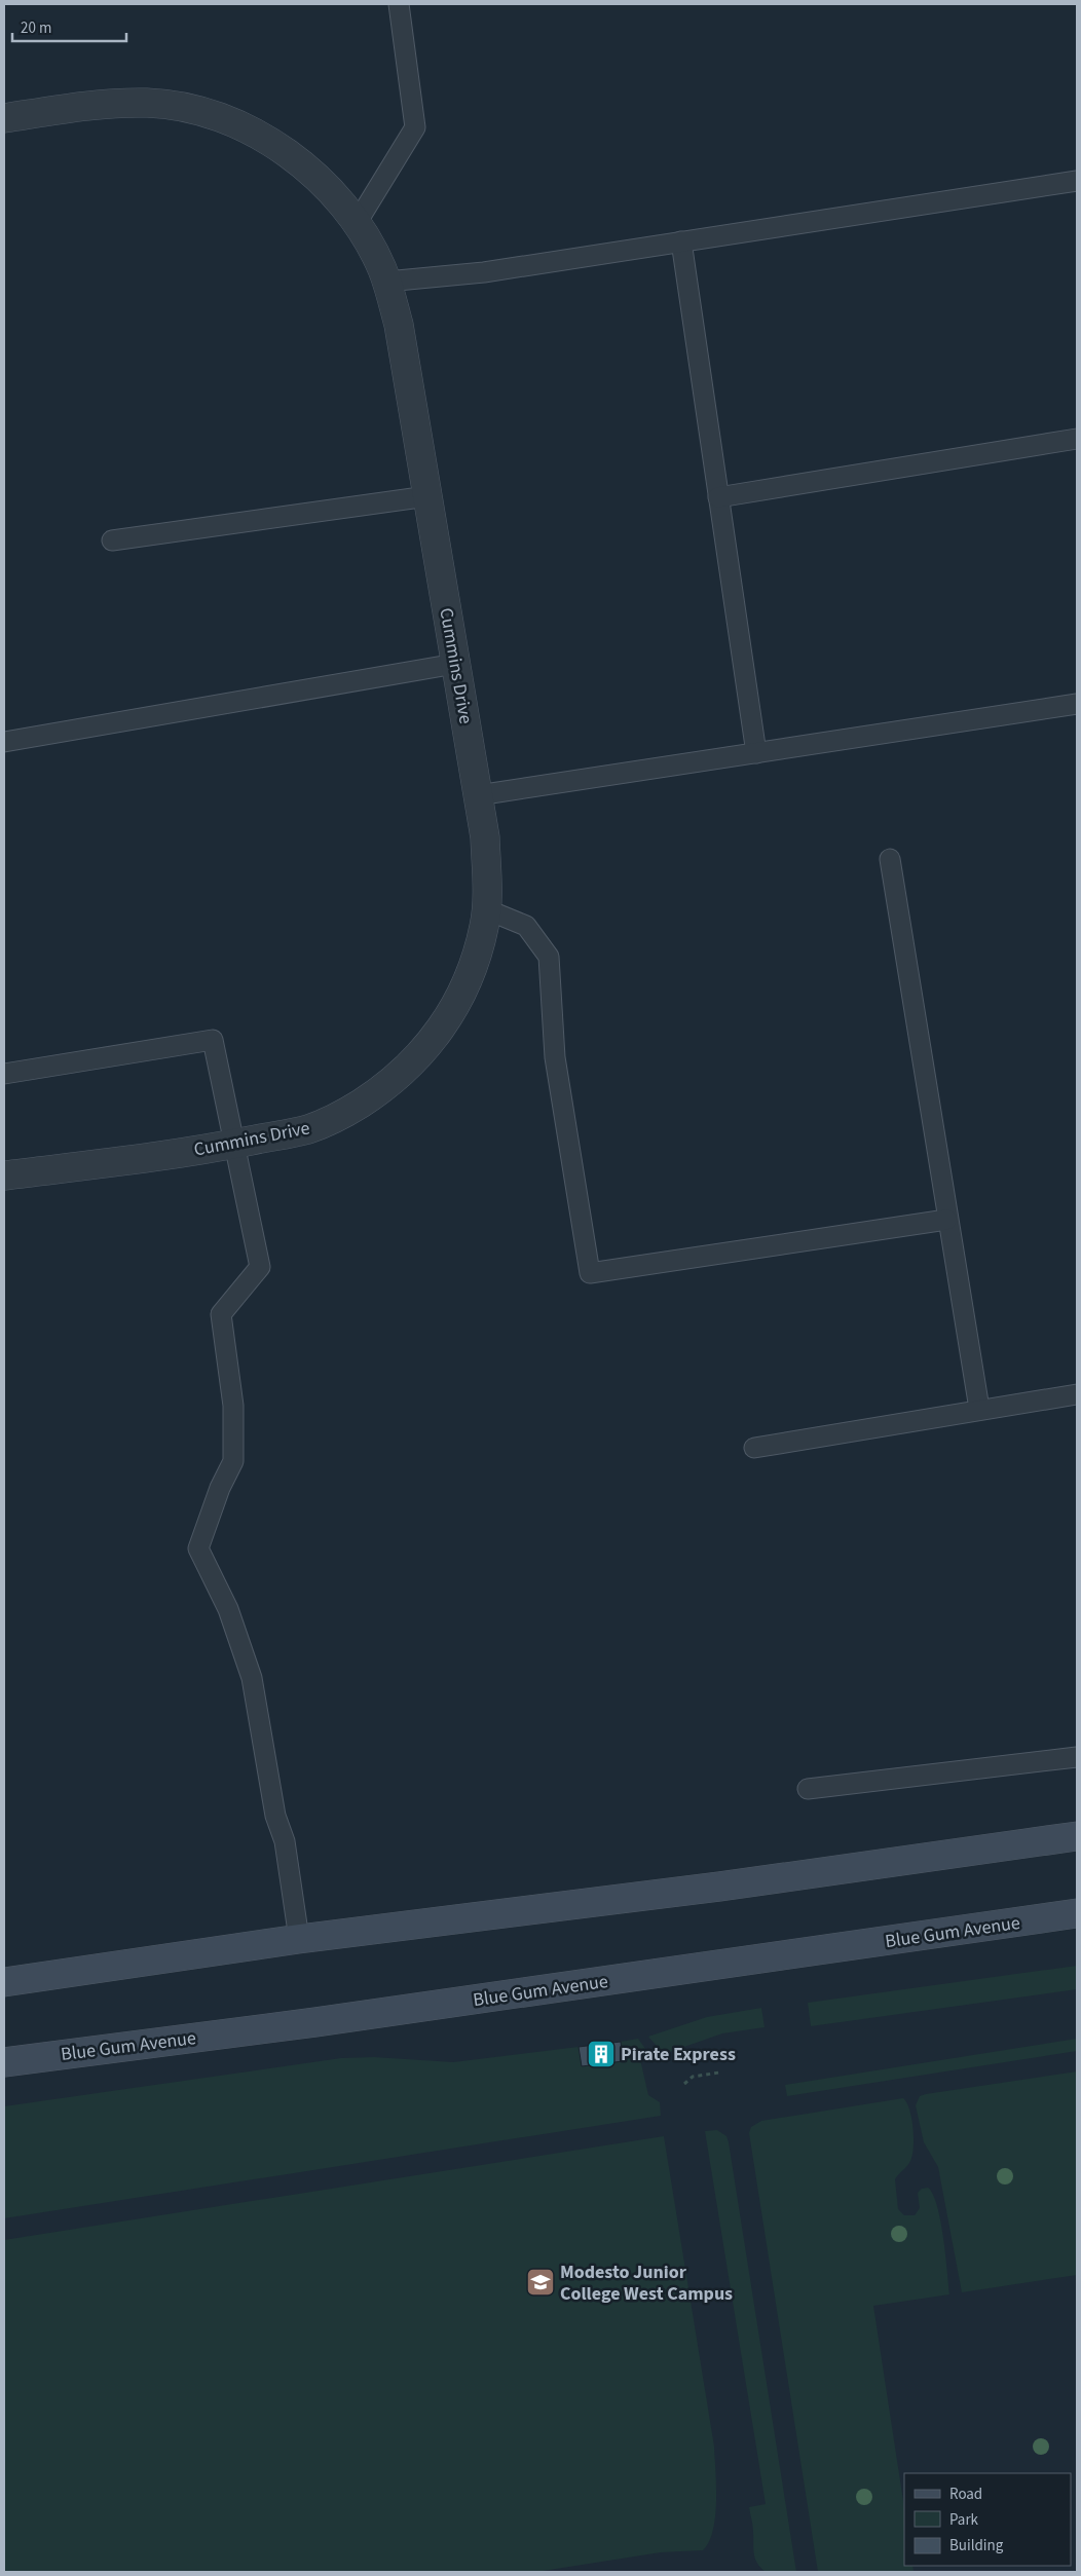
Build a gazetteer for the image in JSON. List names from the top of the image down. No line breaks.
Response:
{"streets":{"main road":["Blue Gum Avenue"],"street":["Cummins Drive"]},"places":{"building":["Pirate Express"],"school or university":["Modesto Junior College West Campus"]},"legend":["Road","Park","Building"],"scale_bar":"20 m"}
